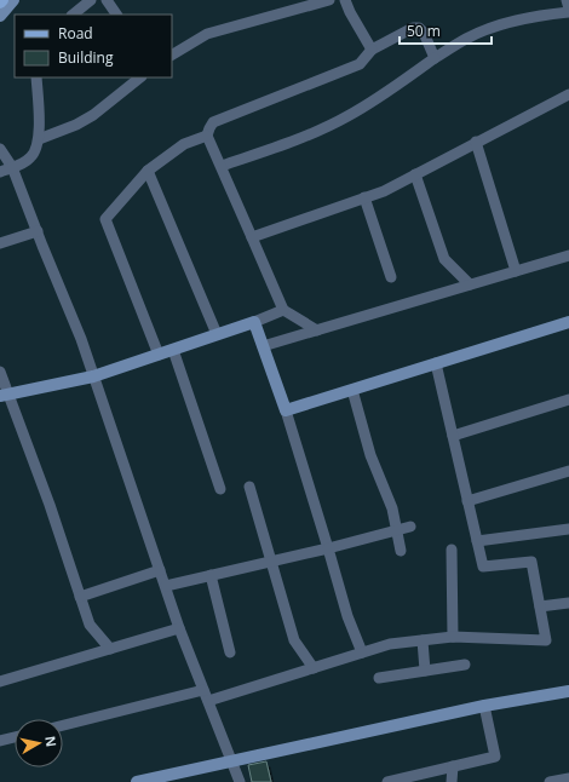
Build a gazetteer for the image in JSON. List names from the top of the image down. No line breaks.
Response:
{"legend":["Road","Building"],"scale_bar":"50 m","north":"right"}
